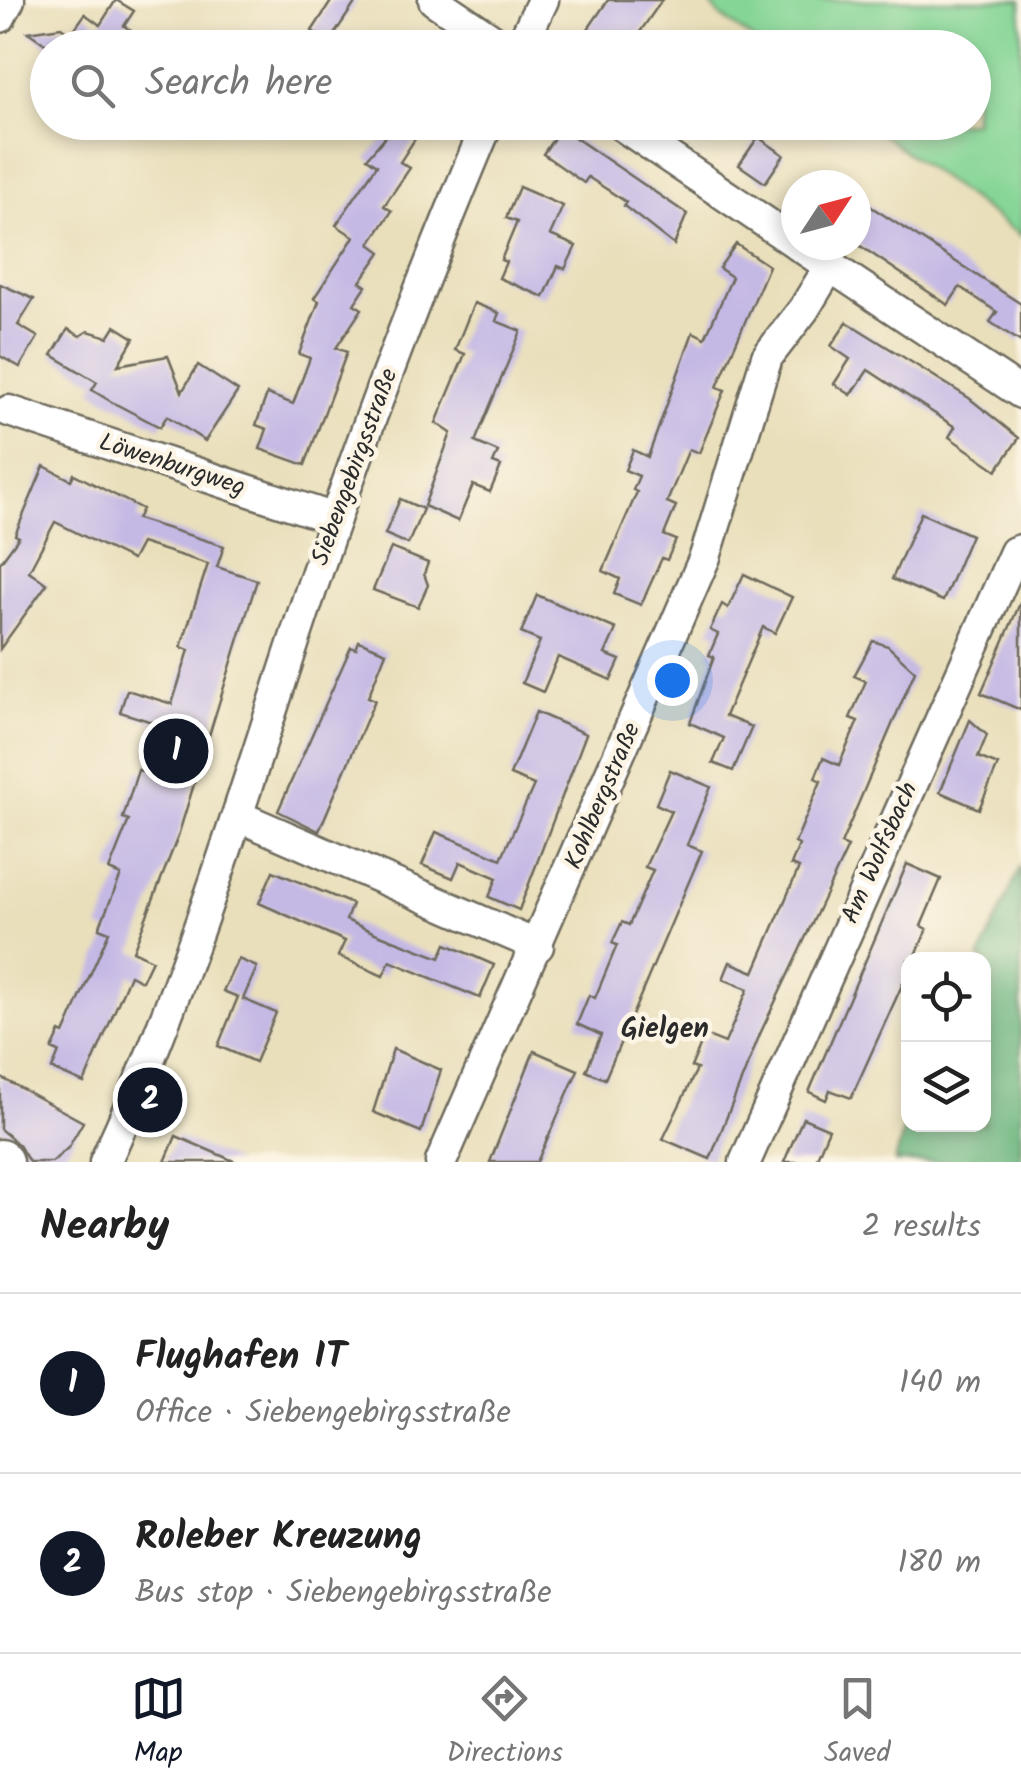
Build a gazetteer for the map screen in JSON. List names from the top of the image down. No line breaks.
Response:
{"streets":{"street":["Löwenburgweg","Siebengebirgsstraße","Kohlbergstraße","Am Wolfsbach"]},"crossings":[["Löwenburgweg","Siebengebirgsstraße"]],"districts":["Gielgen"],"north":"top right","page":{"search":"Search here","pins":["1","2"],"heading":["Nearby","2 results"],"list":[{"mark":"1","name":"Flughafen IT","note":"Office · Siebengebirgsstraße","value":"140 m"},{"mark":"2","name":"Roleber Kreuzung","note":"Bus stop · Siebengebirgsstraße","value":"180 m"}],"nav":["Map","Directions","Saved"]}}
